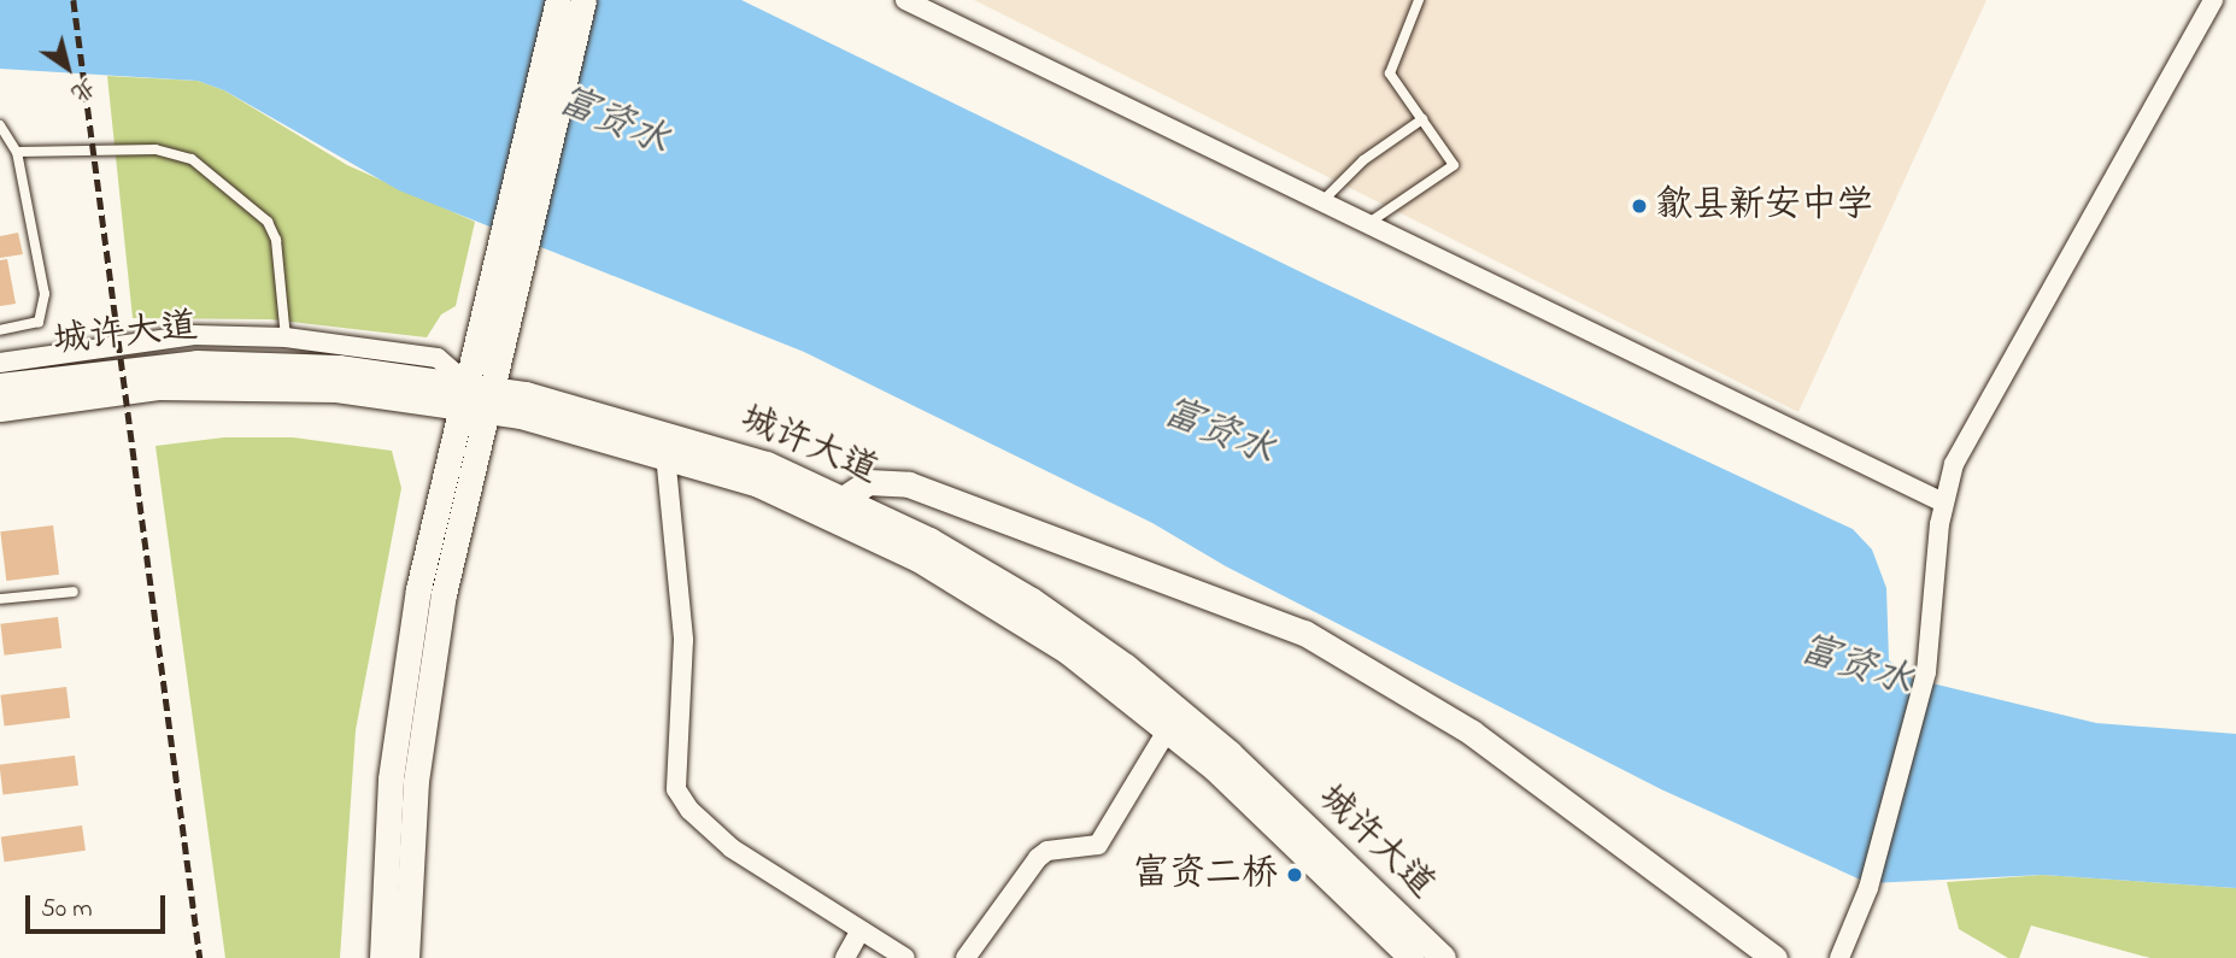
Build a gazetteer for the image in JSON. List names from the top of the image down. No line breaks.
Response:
{"streets":{"main road":["城许大道"]},"water":["富资水"],"places":["歙县新安中学","富资二桥"],"scale_bar":"50 m","north":"bottom right"}
